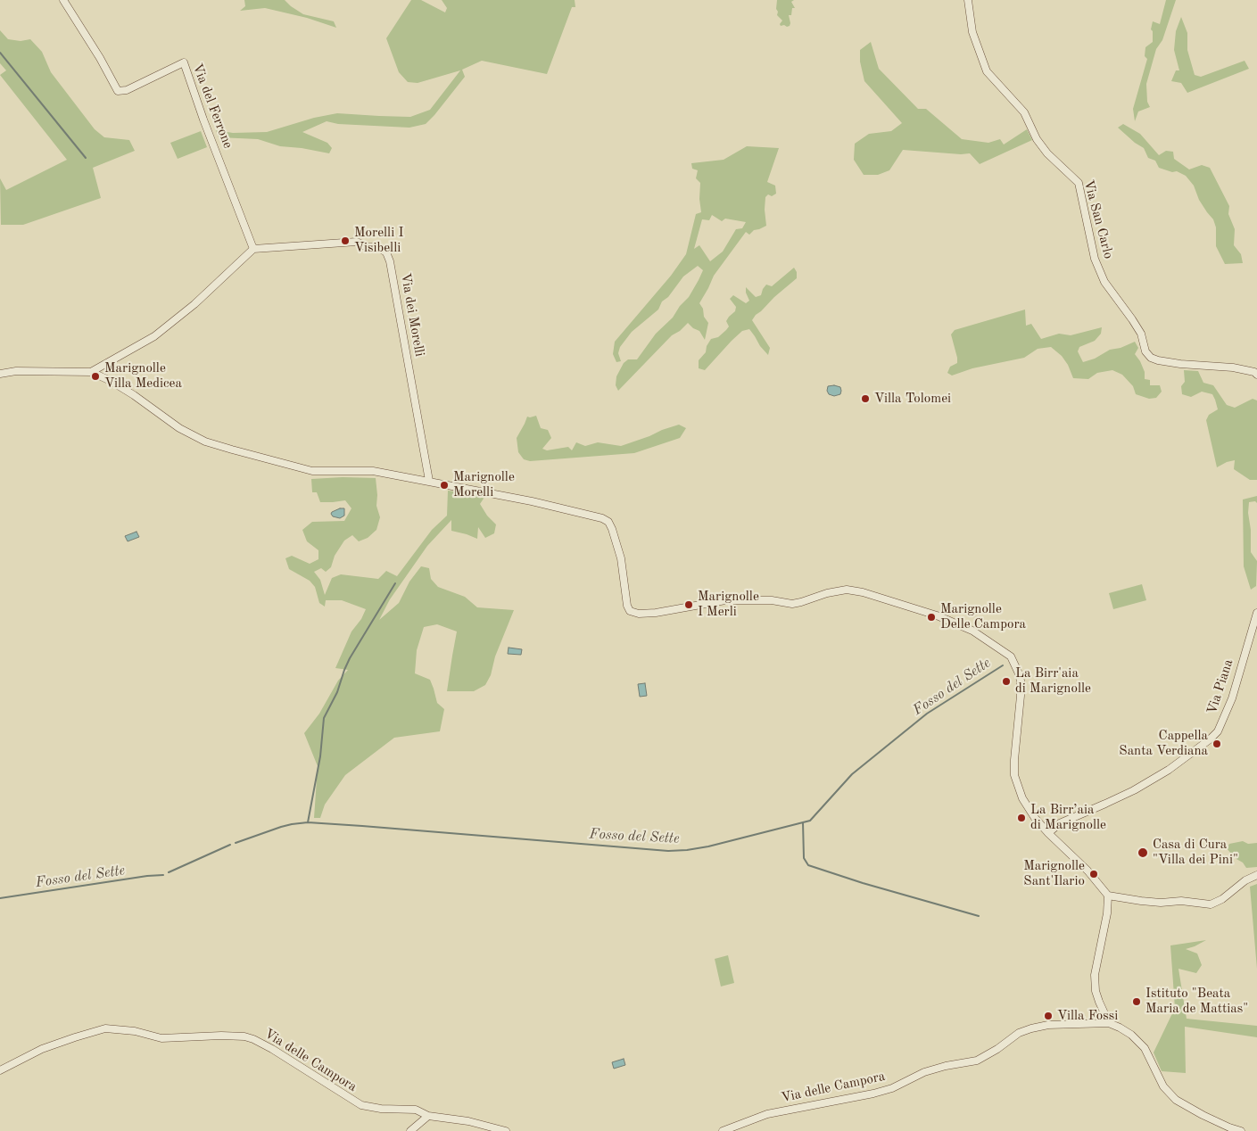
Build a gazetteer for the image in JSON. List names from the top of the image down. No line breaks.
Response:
{"streets":{"street":["Via del Ferrone","Via San Carlo","Via dei Morelli","Via Piana","Via delle Campora"]},"crossings":[["Via del Ferrone","Via dei Morelli"]],"water":["Fosso del Sette"],"places":["Morelli I Visibelli","Marignolle Villa Medicea","Villa Tolomei","Marignolle Morelli","Marignolle I Merli","Marignolle Delle Campora","La Birr'aia di Marignolle","Cappella Santa Verdiana","La Birr’aia di Marignolle","Casa di Cura \"Villa dei Pini\"","Marignolle Sant'Ilario","Istituto \"Beata Maria de Mattias\"","Villa Fossi"]}
